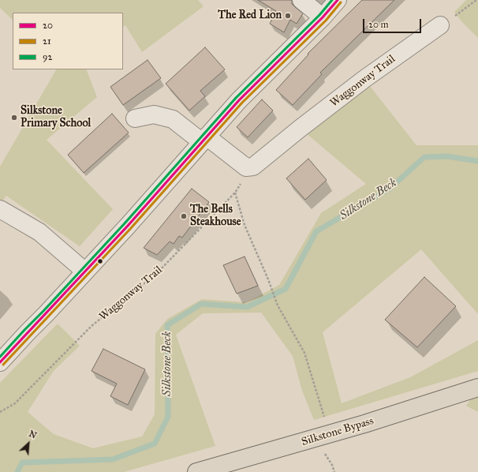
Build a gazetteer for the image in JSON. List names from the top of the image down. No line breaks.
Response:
{"streets":{"highway":["Silkstone Bypass"],"street":["Waggonway Trail"]},"water":["Silkstone Beck"],"places":["The Red Lion","Silkstone Primary School","The Bells Steakhouse"],"lines":["transit line 20","transit line 92","transit line 21"],"legend":["20","21","92"],"scale_bar":"20 m","north":"top right"}
